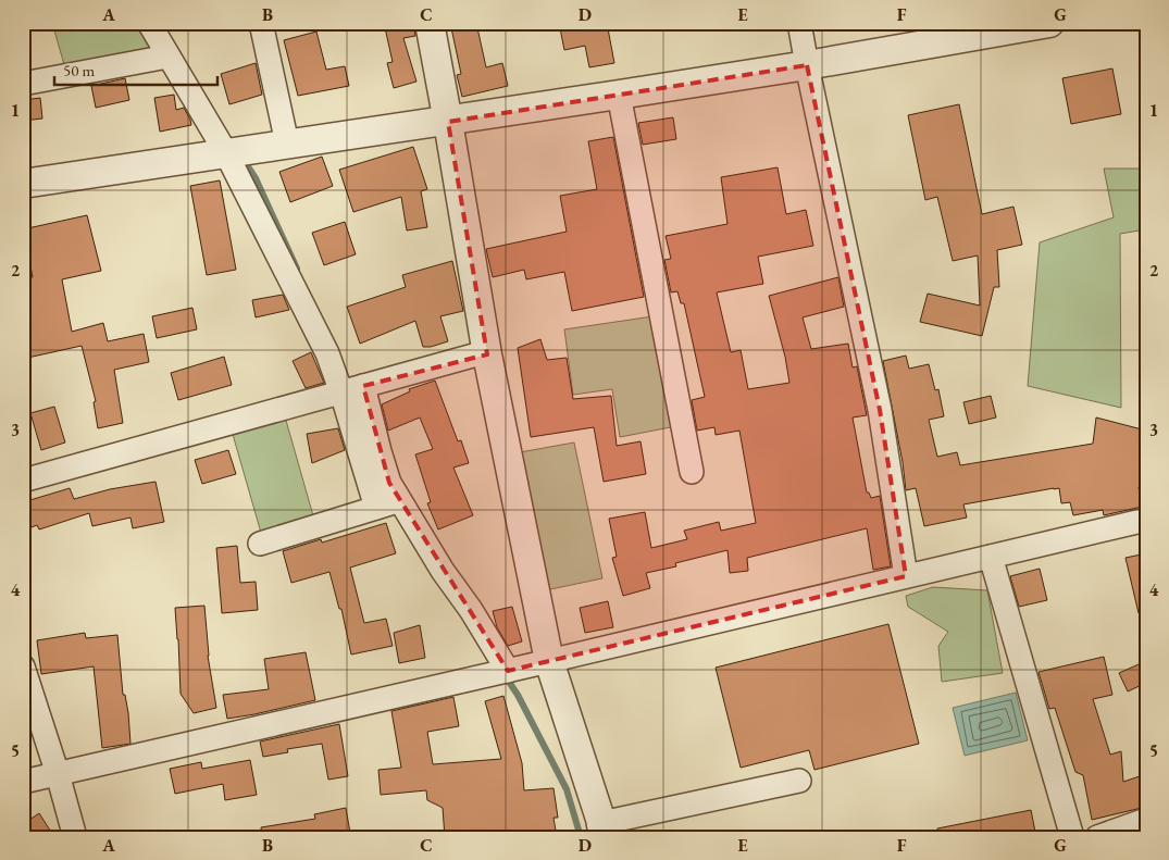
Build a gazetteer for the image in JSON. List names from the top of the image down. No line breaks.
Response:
{"scale_bar":"50 m","grid":{"columns":["A","B","C","D","E","F","G"],"rows":["1","2","3","4","5"]}}
